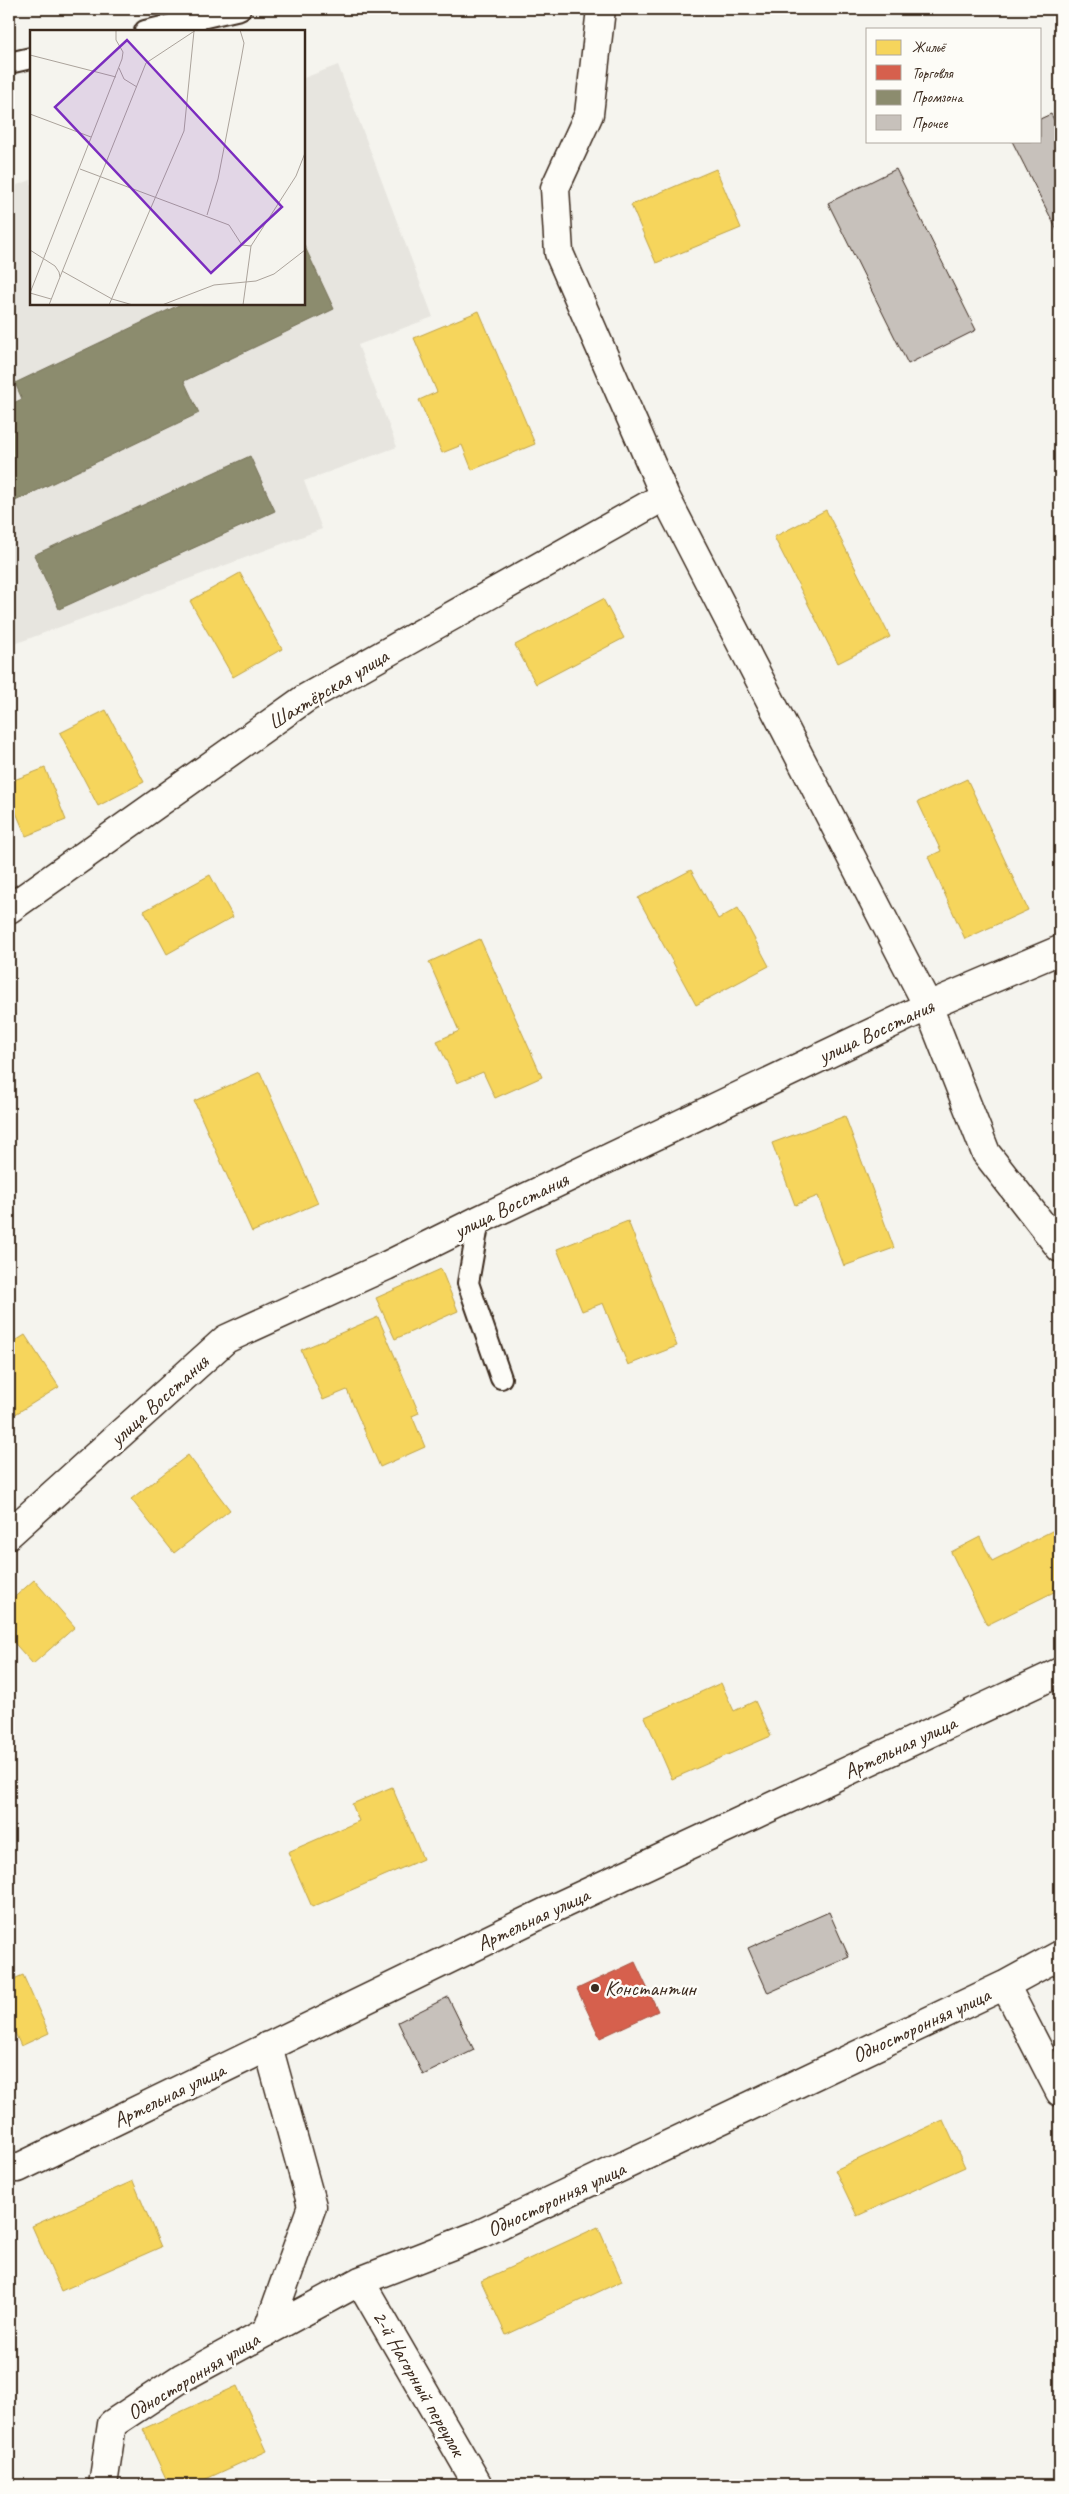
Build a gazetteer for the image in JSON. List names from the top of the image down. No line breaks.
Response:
{"streets":{"street":["Шахтёрская улица","улица Восстания","Артельная улица","Односторонняя улица","2-й Нагорный переулок"]},"crossings":[["Односторонняя улица","2-й Нагорный переулок"]],"places":["Константин"],"legend":["Жильё","Торговля","Промзона","Прочее"]}
